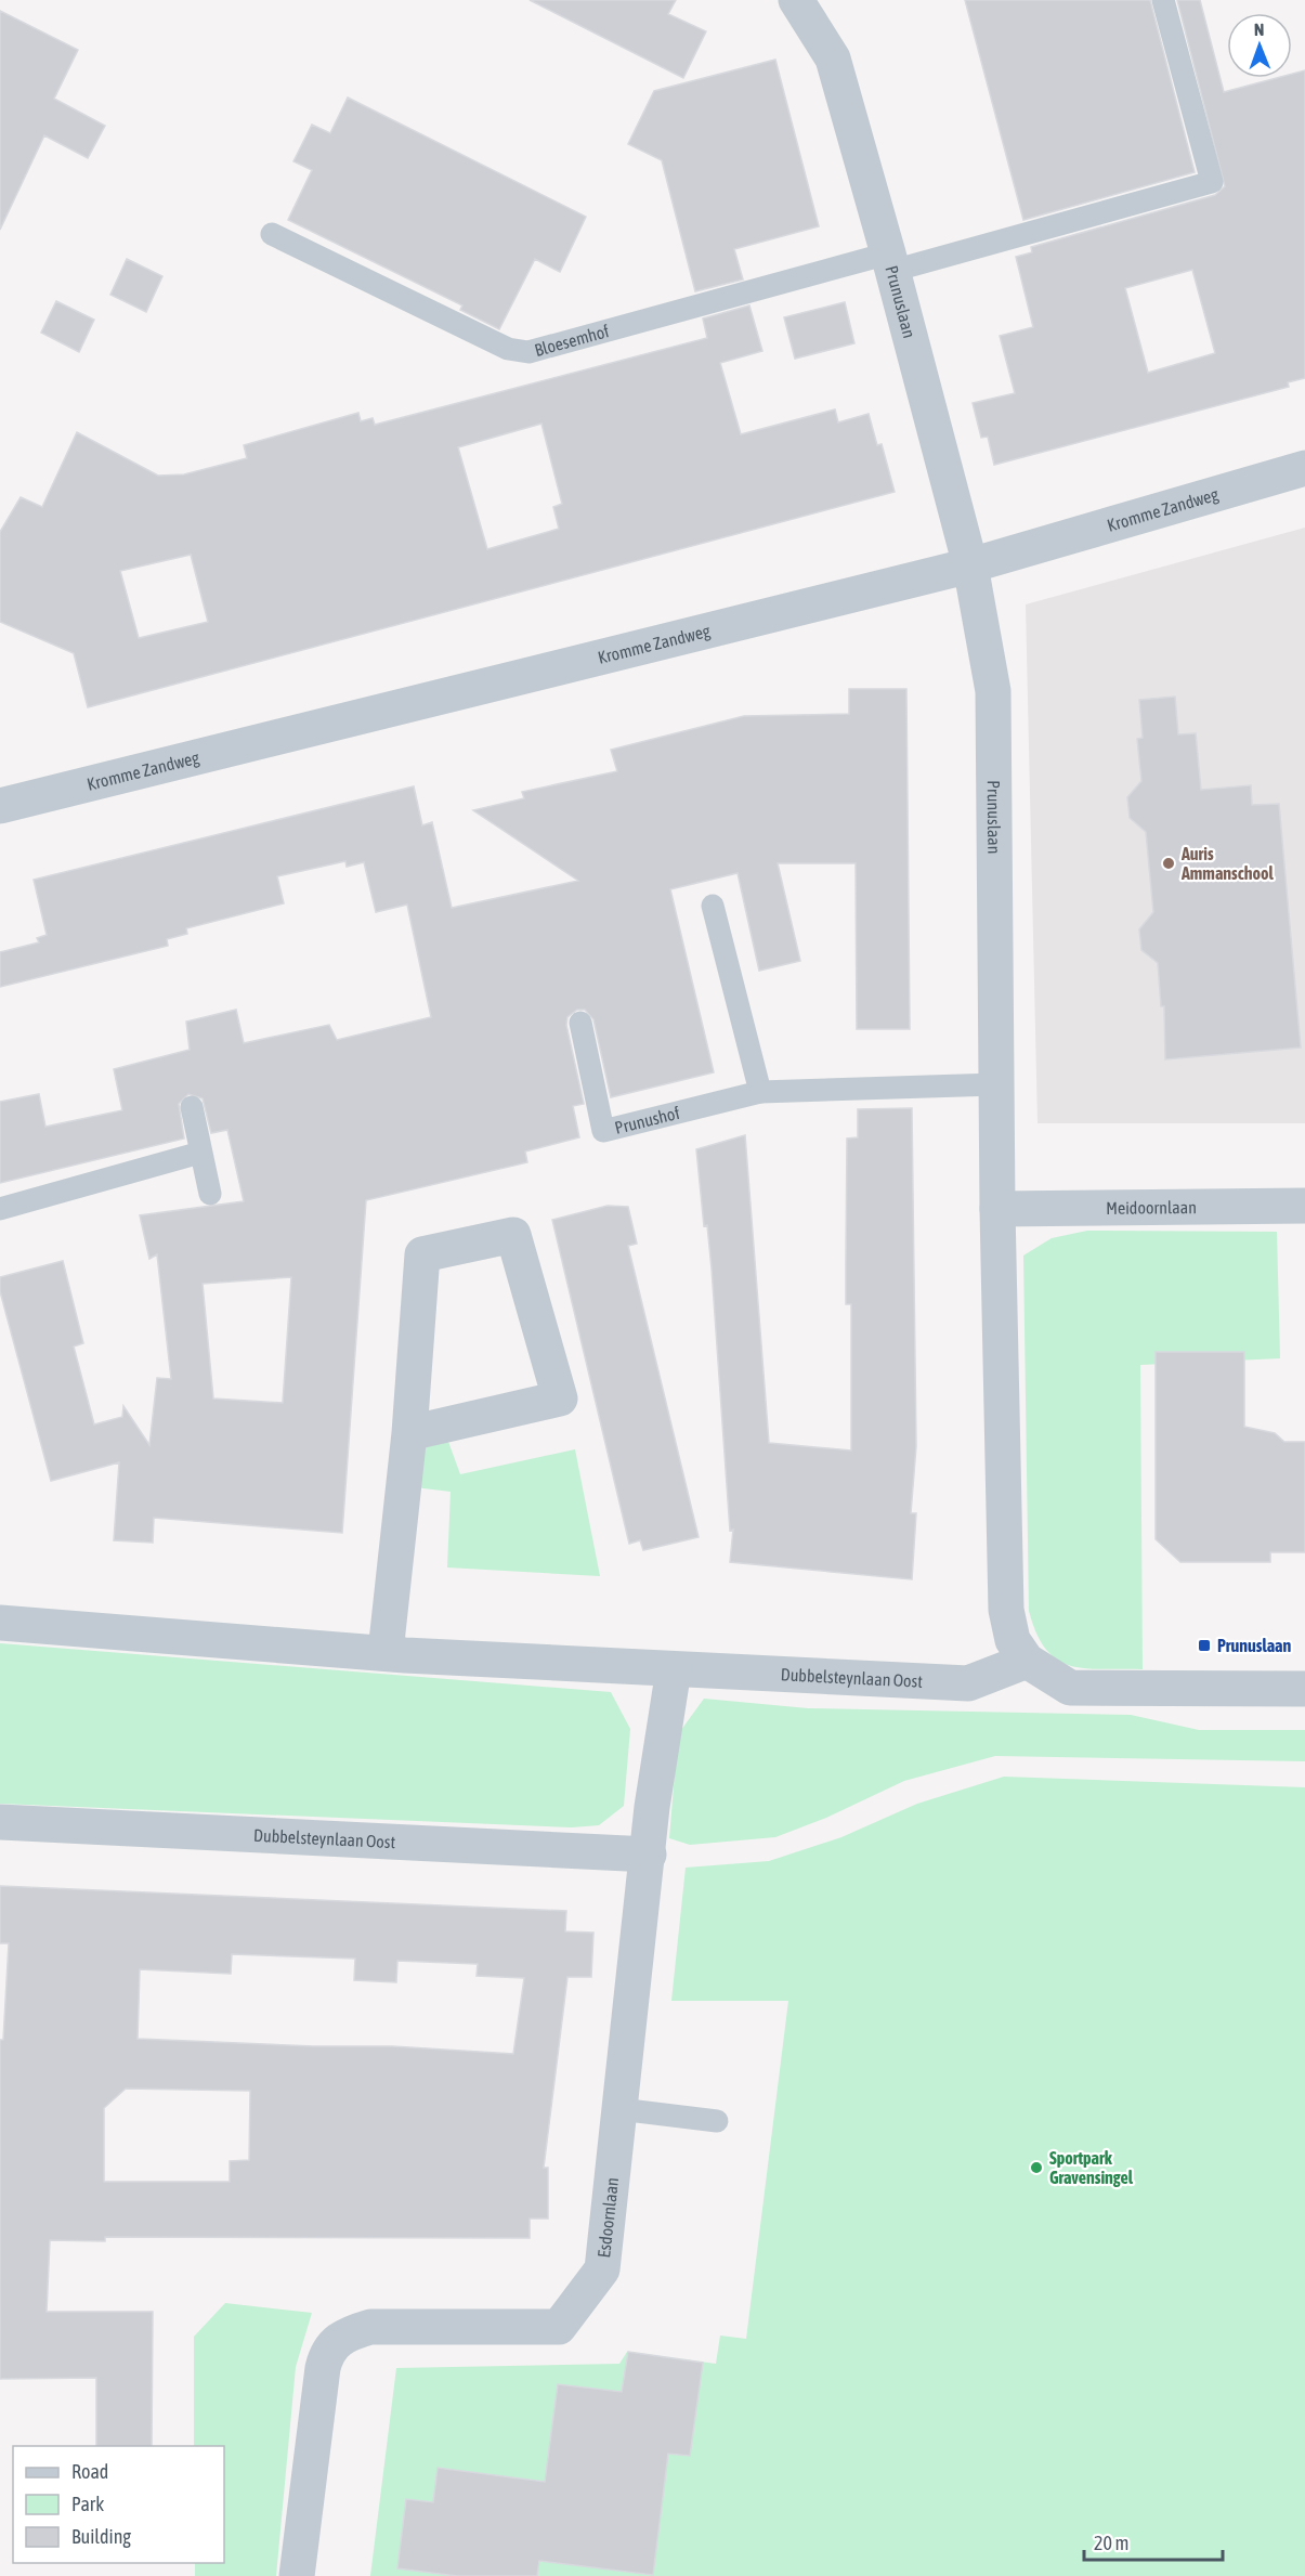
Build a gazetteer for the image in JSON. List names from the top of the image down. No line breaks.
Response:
{"streets":{"street":["Prunuslaan","Kromme Zandweg","Meidoornlaan","Dubbelsteynlaan Oost","Esdoornlaan"],"lane":["Bloesemhof","Prunushof"]},"crossings":[["Prunuslaan","Bloesemhof"],["Prunuslaan","Kromme Zandweg"],["Prunuslaan","Prunushof"],["Prunuslaan","Meidoornlaan"],["Prunuslaan","Dubbelsteynlaan Oost"],["Dubbelsteynlaan Oost","Esdoornlaan"]],"places":{"other":["Auris Ammanschool","Sportpark Gravensingel"],"transit":["Prunuslaan"]},"legend":["Road","Park","Building"],"scale_bar":"20 m","north":"top"}
